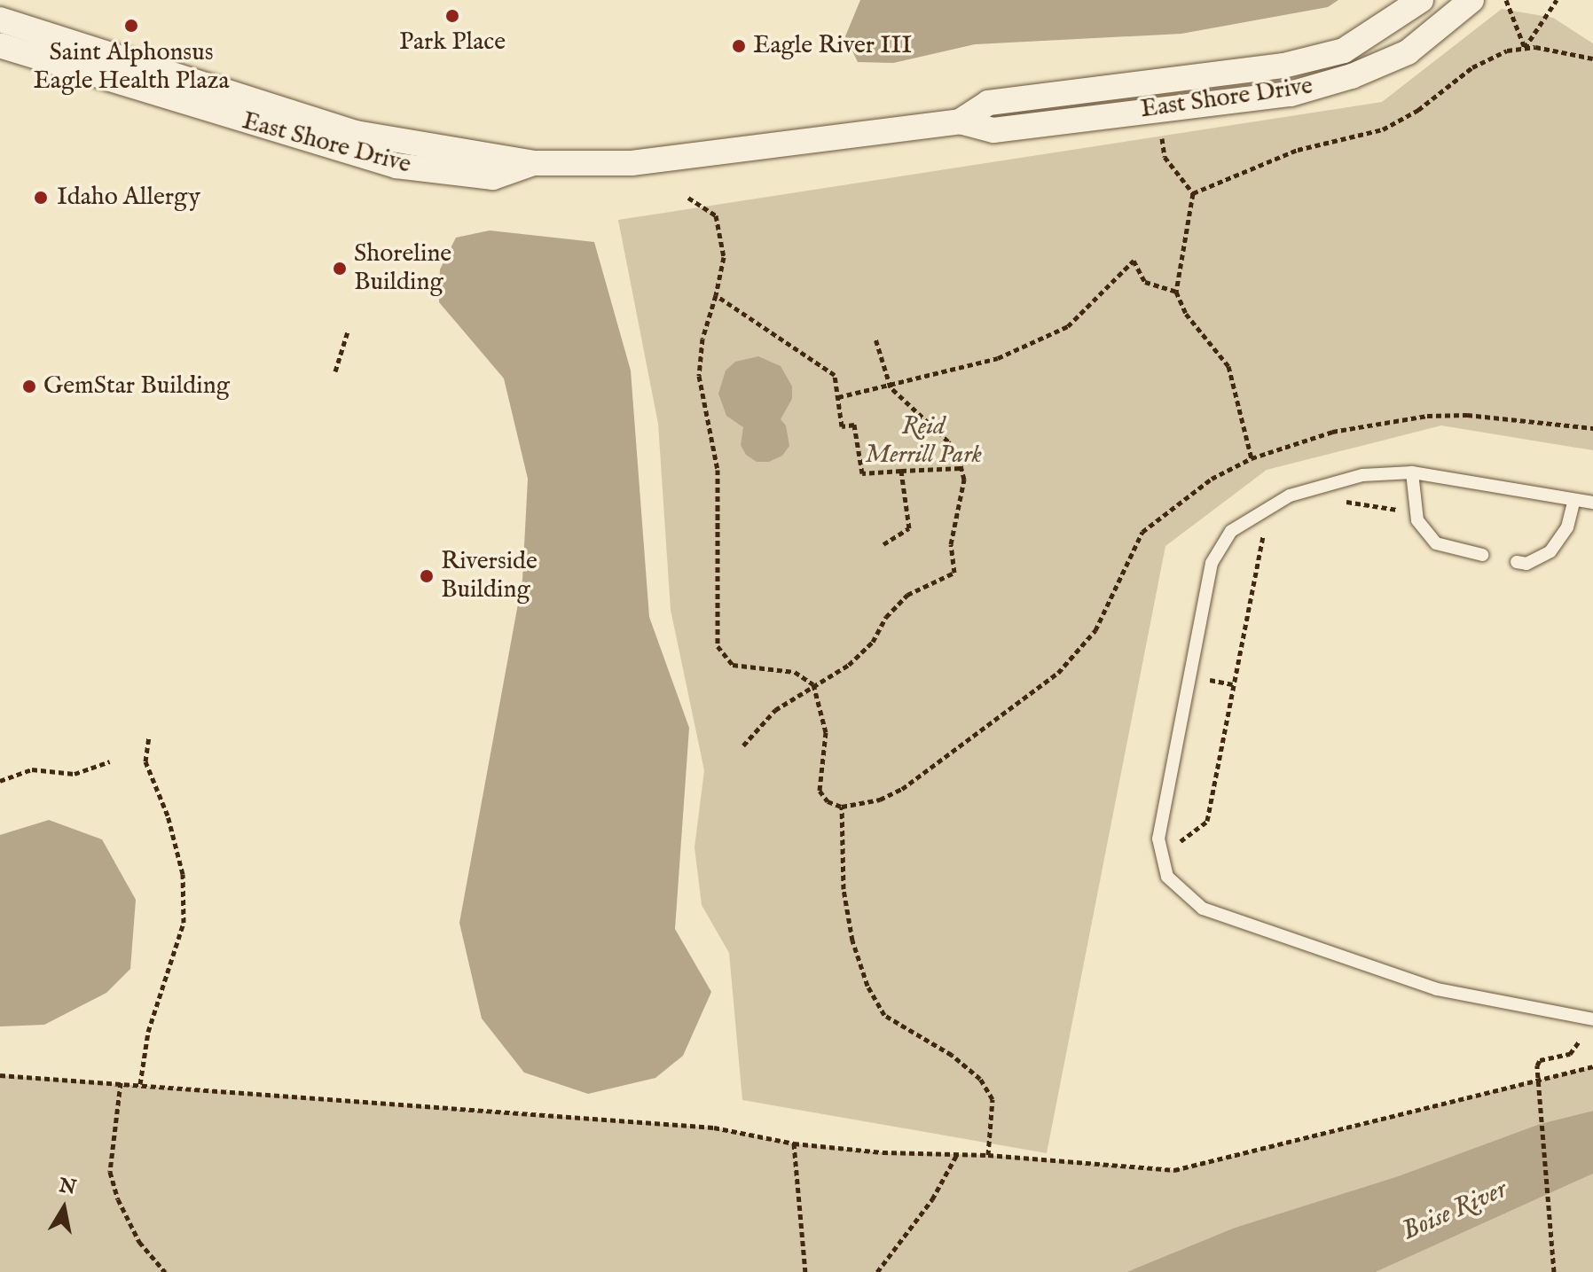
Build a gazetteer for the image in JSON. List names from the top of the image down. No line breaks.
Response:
{"streets":{"street":["East Shore Drive"]},"water":["Boise River"],"parks":["Reid Merrill Park"],"places":["Park Place","Saint Alphonsus Eagle Health Plaza","Eagle River III","Idaho Allergy","Shoreline Building","GemStar Building","Riverside Building"],"north":"top"}
